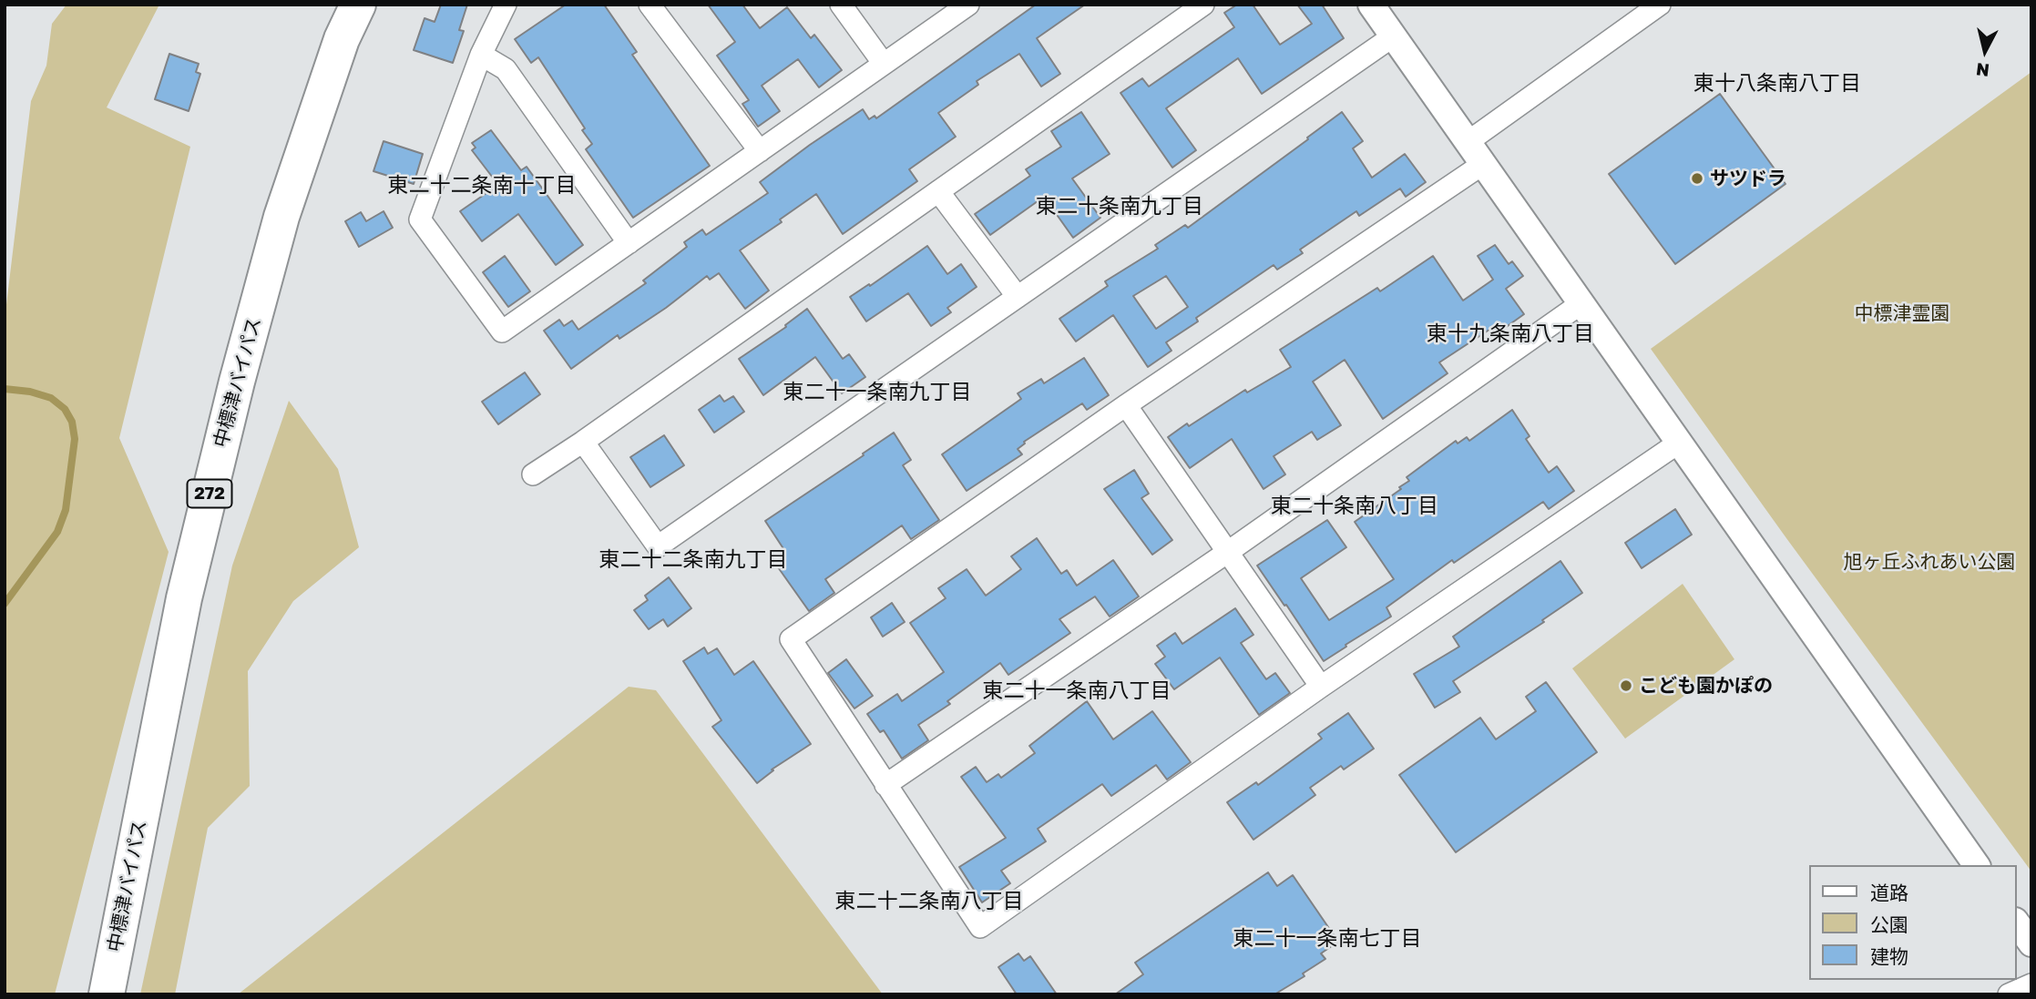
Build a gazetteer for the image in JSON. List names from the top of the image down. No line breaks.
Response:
{"streets":{"highway":["中標津バイパス","272"]},"districts":["東十八条南八丁目","東二十二条南十丁目","東二十条南九丁目","東十九条南八丁目","東二十一条南九丁目","東二十条南八丁目","東二十二条南九丁目","東二十一条南八丁目","東二十二条南八丁目","東二十一条南七丁目"],"parks":["中標津霊園","旭ヶ丘ふれあい公園"],"places":["サツドラ","こども園かぽの"],"legend":["道路","公園","建物"],"north":"bottom"}
